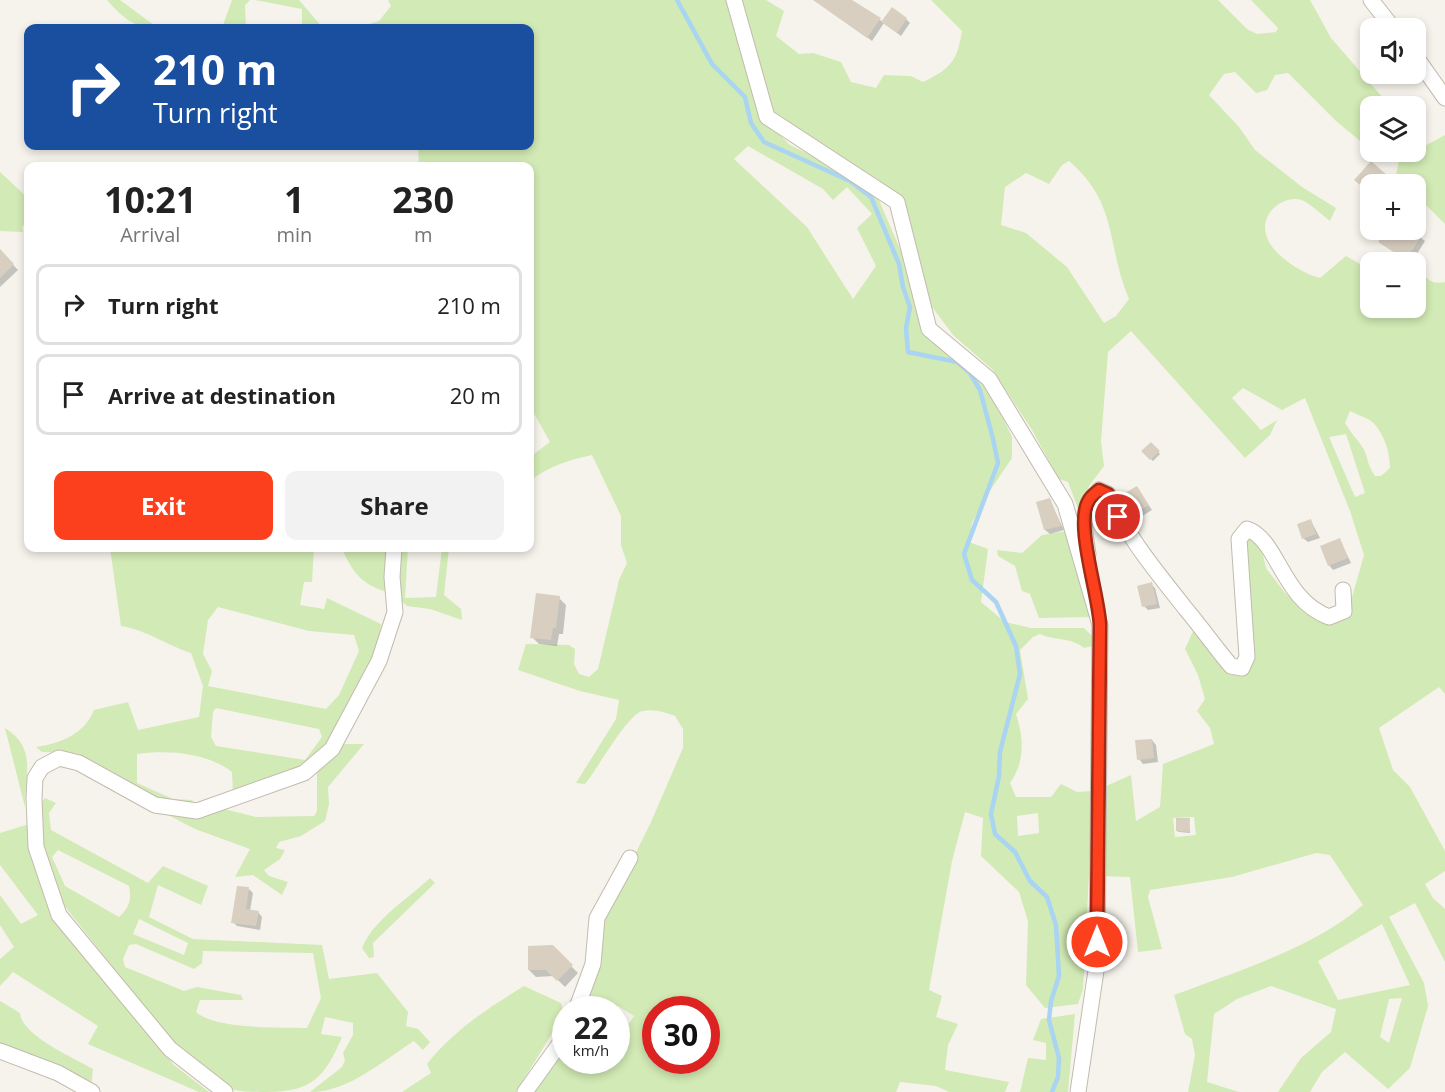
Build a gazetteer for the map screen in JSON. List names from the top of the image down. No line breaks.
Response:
{"page":{"map_buttons":["+","−"],"turn":["210 m","Turn right"],"eta":["10:21","Arrival","1","min","230","m"],"list":[{"name":"Turn right","value":"210 m"},{"name":"Arrive at destination","value":"20 m"}],"buttons":["Exit","Share"],"speed":"22 km/h","limit":"30"}}
